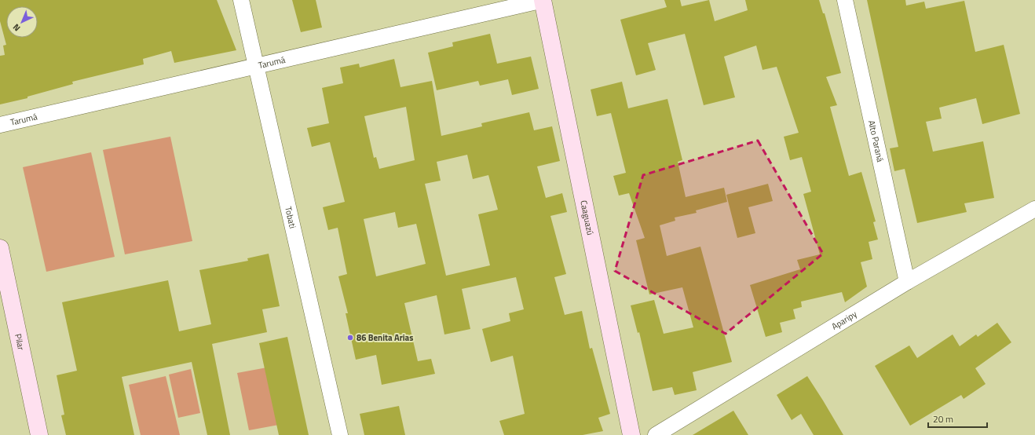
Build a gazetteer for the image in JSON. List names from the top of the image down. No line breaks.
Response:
{"streets":{"street":["Tarumá","Alto Paraná","Tobati","Caaguazú","Aparipy","Pilar"]},"crossings":[["Tarumá","Tobati"],["Tarumá","Caaguazú"],["Alto Paraná","Aparipy"]],"places":["86 Benita Arias"],"scale_bar":"20 m","north":"bottom left"}
